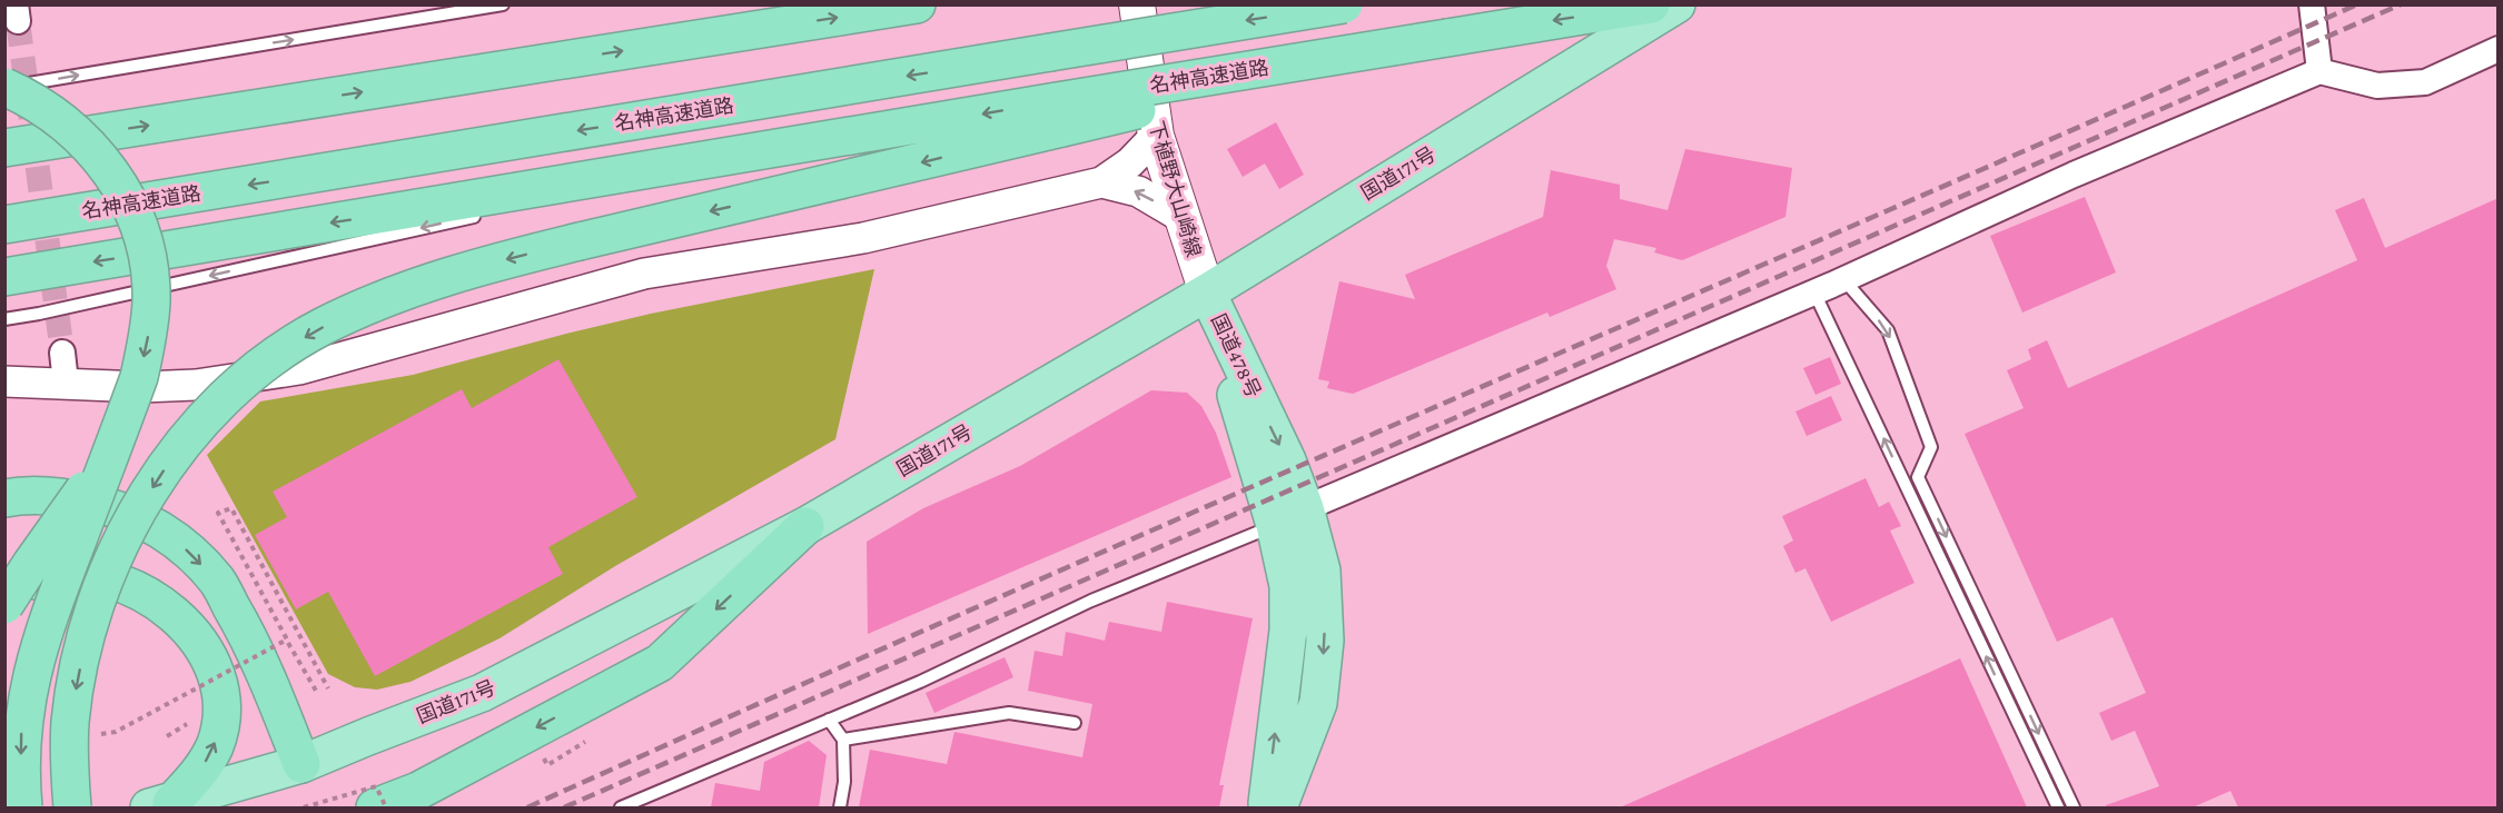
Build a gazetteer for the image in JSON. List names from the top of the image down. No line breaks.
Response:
{"streets":{"highway":["名神高速道路","国道171号","国道478号"],"main road":["下植野大山崎線"]},"crossings":[["国道171号","下植野大山崎線"],["国道171号","国道478号"],["下植野大山崎線","国道478号"]]}
